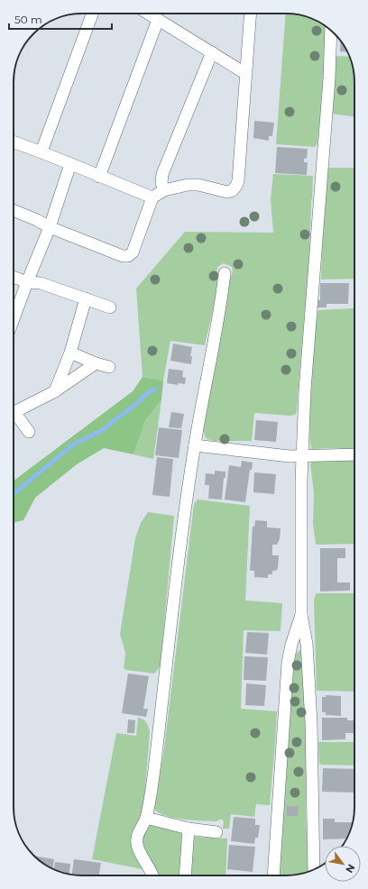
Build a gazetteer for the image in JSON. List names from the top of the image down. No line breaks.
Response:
{"scale_bar":"50 m","north":"bottom right"}
